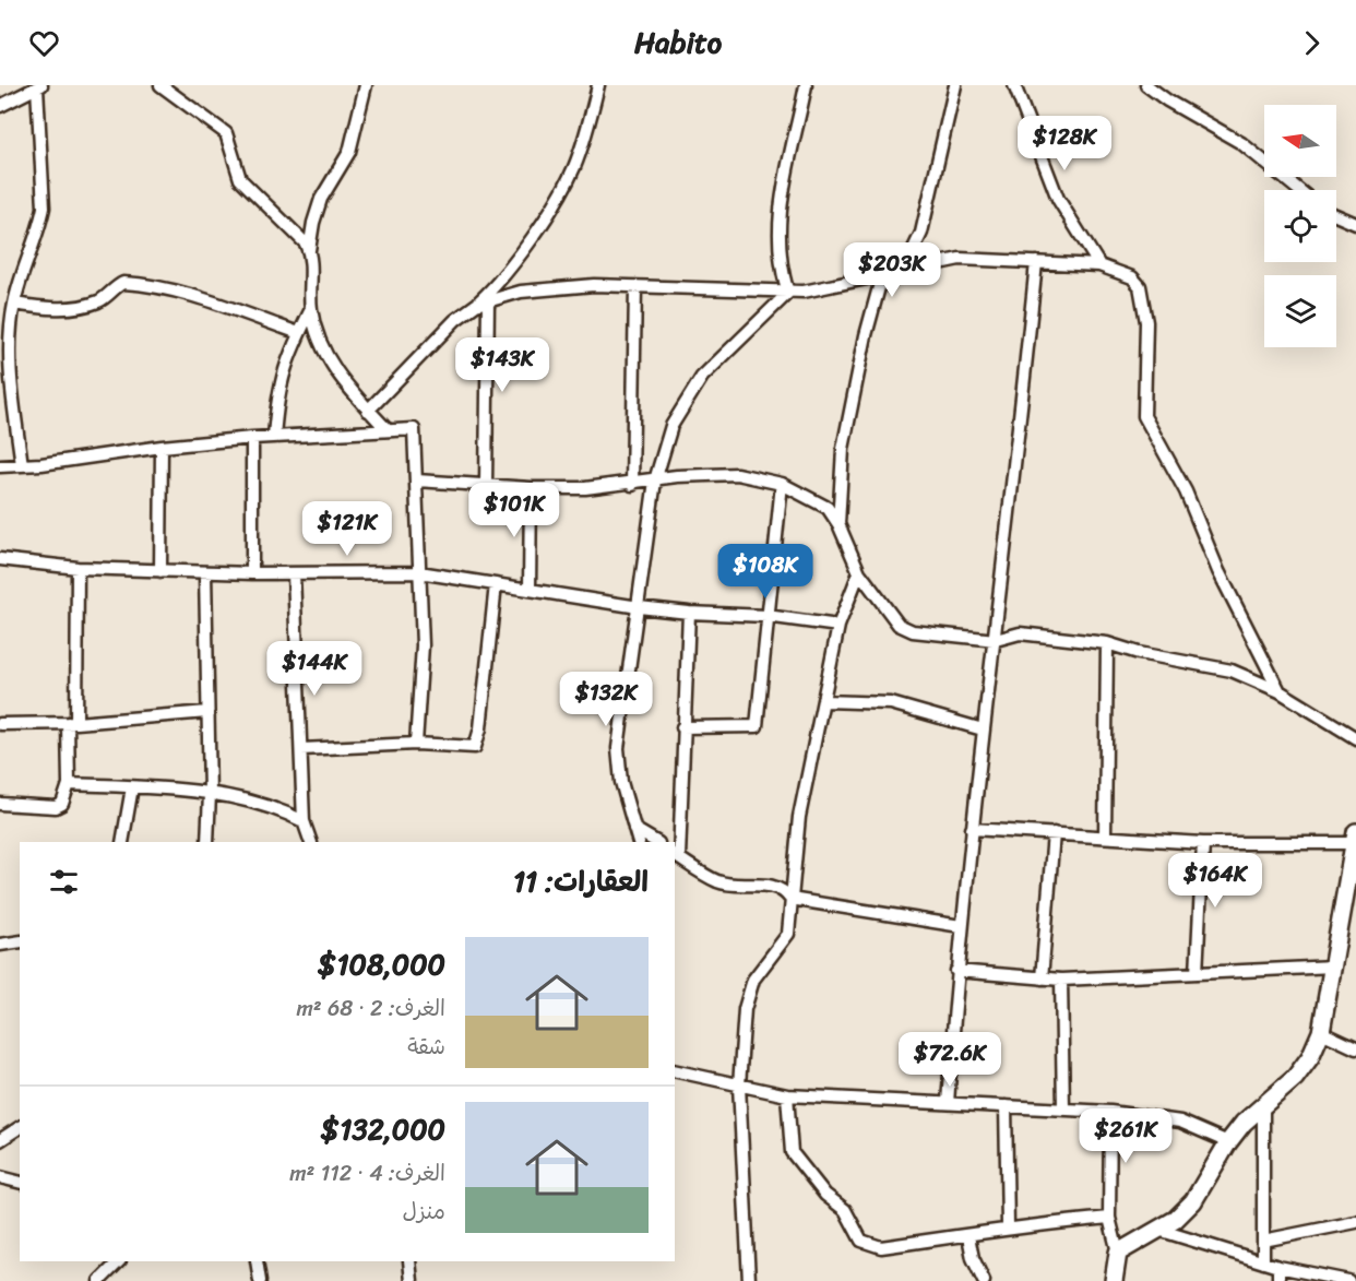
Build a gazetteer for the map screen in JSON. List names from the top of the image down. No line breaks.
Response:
{"north":"left","page":{"header":"Habito","price":["$128K","$203K","$143K","$101K","$121K","$108K","$144K","$132K","$164K","$72.6K","$261K"],"heading":"العقارات: 11","list":[{"name":"$108,000","note":"الغرف: 2 · 68 m² · شقة"},{"name":"$132,000","note":"الغرف: 4 · 112 m² · منزل"}]}}
